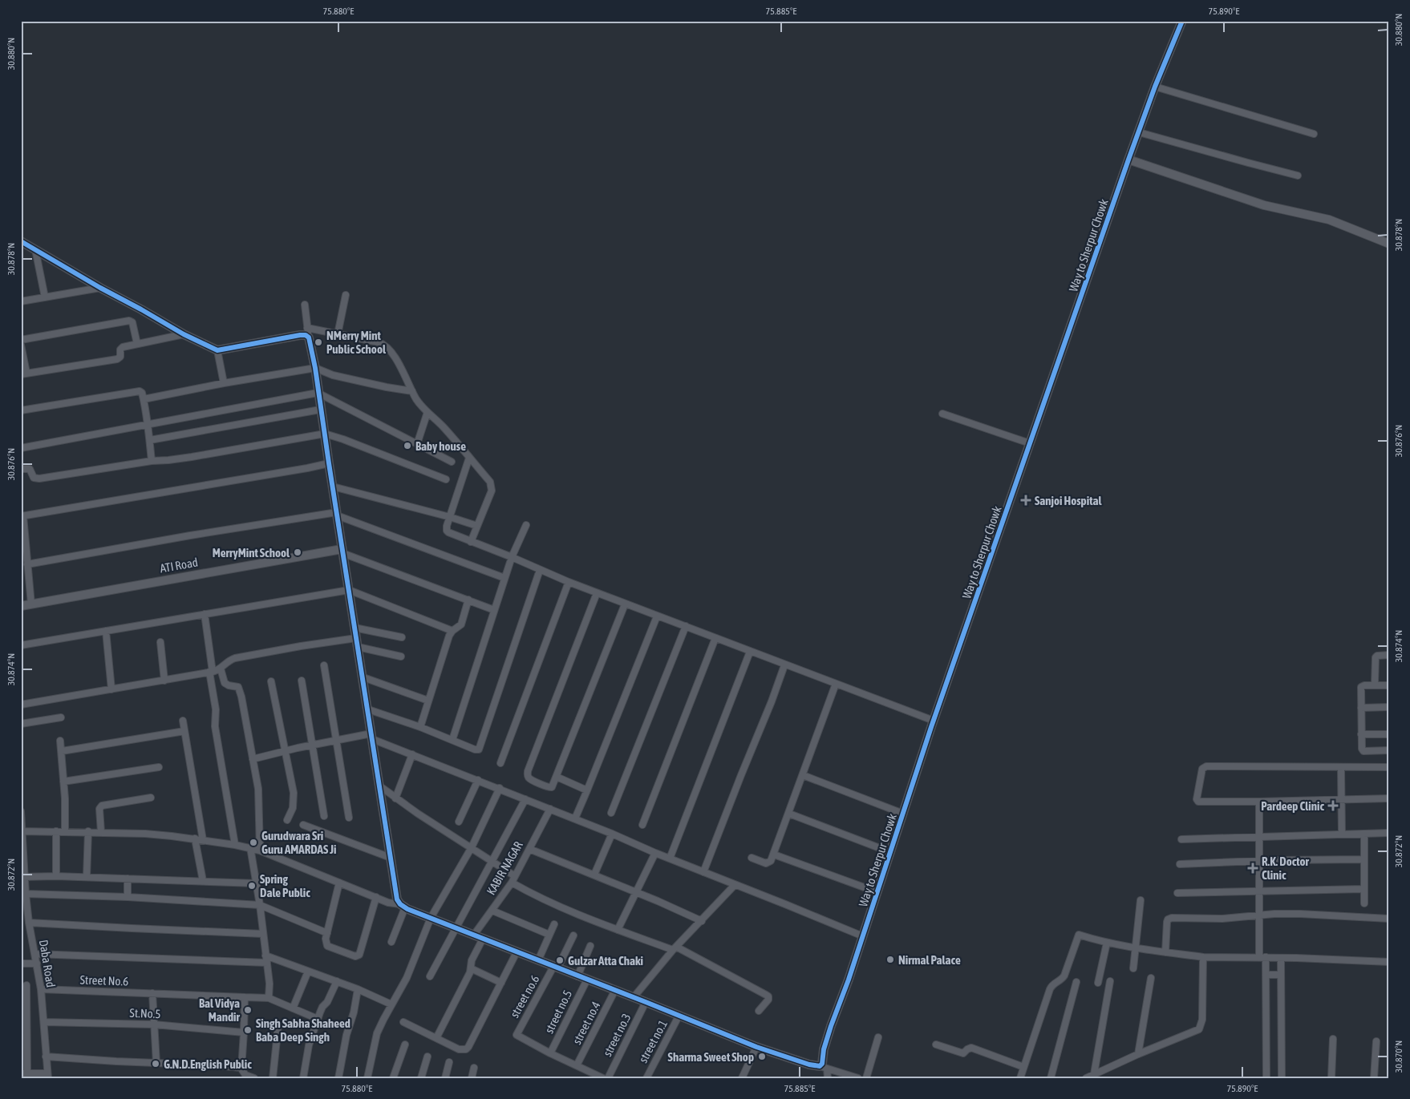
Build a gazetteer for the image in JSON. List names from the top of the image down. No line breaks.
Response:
{"streets":{"street":["Way to Sherpur Chowk","ATI Road","KABIR NAGAR","Daba Road","Street No.6","street no.6","street no.5","St.No.5","street no.4","street no.3","street no.1"]},"crossings":[["Daba Road","Street No.6"],["Daba Road","St.No.5"],["street no.6","street no.5"]],"places":{"other":["NMerry Mint Public School","Baby house","MerryMint School","Gurudwara Sri Guru AMARDAS Ji","Spring Dale Public","Nirmal Palace","Gulzar Atta Chaki","Bal Vidya Mandir","Singh Sabha Shaheed Baba Deep Singh","Sharma Sweet Shop","G.N.D.English Public"],"health":["Sanjoi Hospital","Pardeep Clinic","R.K. Doctor Clinic"]},"coordinates":["75.880°E","75.885°E","75.890°E","30.880°N","30.878°N","30.876°N","30.874°N","30.872°N","30.870°N"]}
